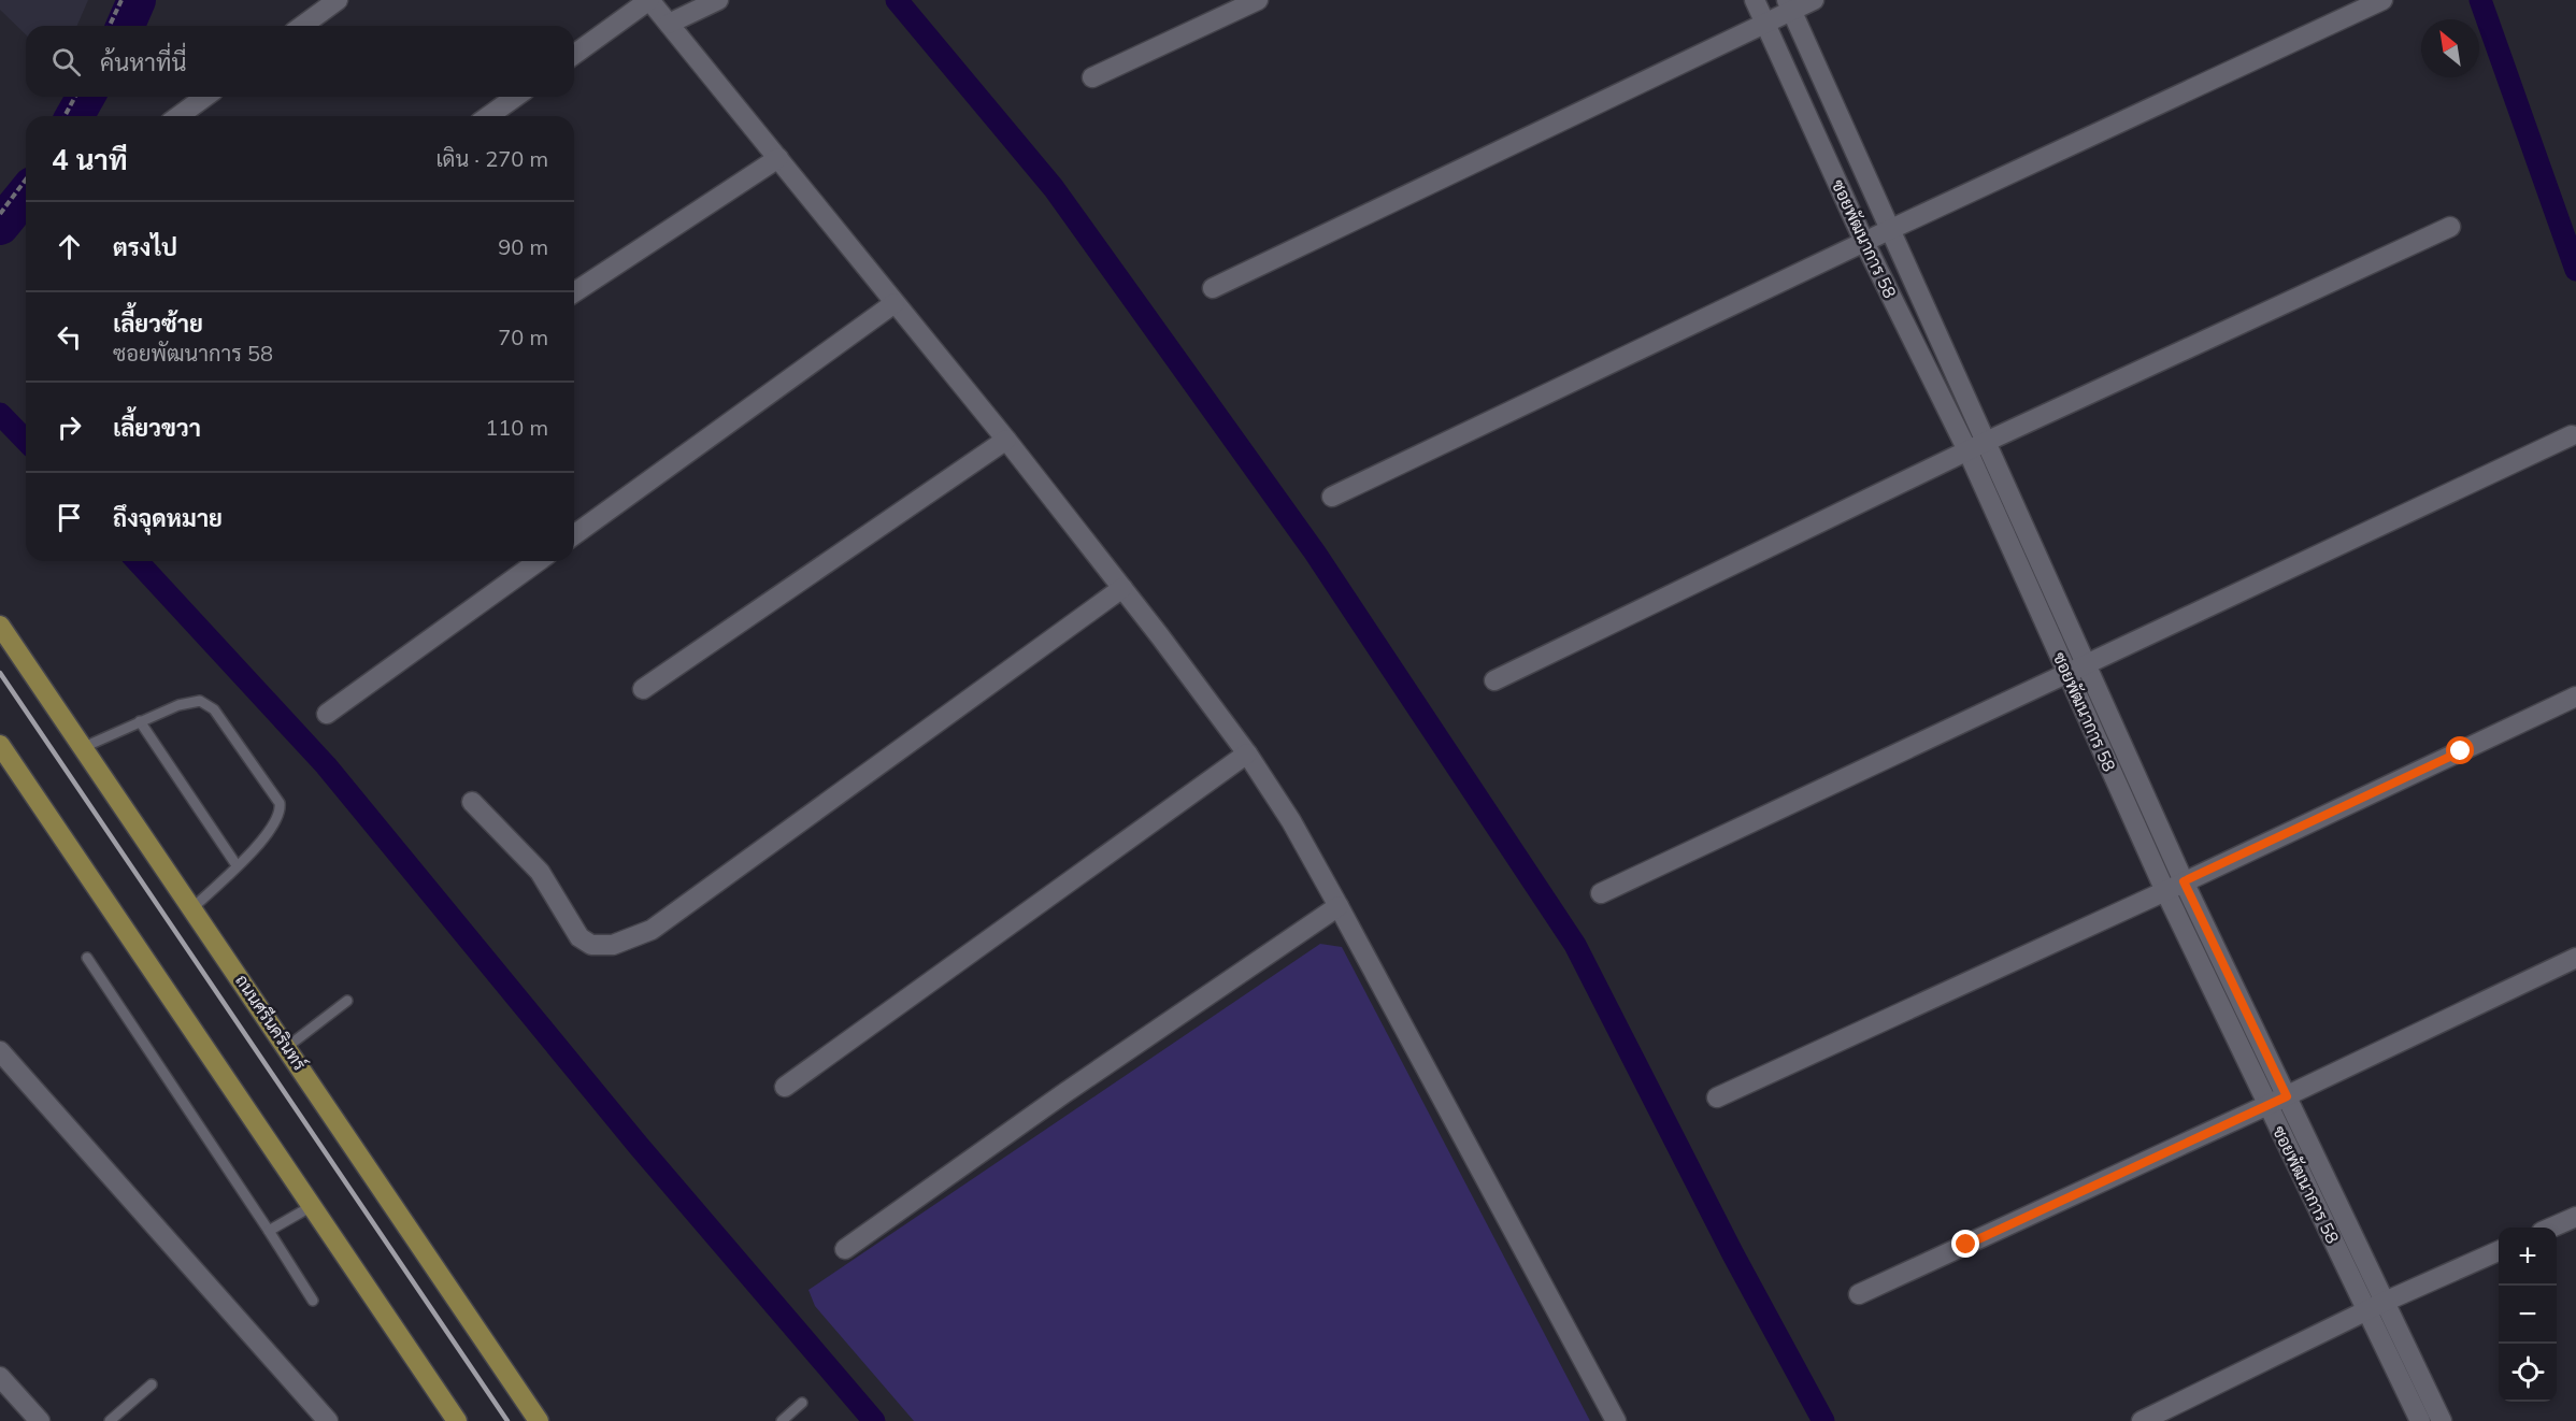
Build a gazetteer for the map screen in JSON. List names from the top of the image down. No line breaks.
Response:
{"streets":{"main road":["ถนนศรีนครินทร์"],"street":["ซอยพัฒนาการ 58"]},"north":"top left","page":{"search":"ค้นหาที่นี่","heading":["4 นาที","เดิน · 270 m"],"list":[["ตรงไป","90 m"],["เลี้ยวซ้าย","ซอยพัฒนาการ 58","70 m"],["เลี้ยวขวา","110 m"],"ถึงจุดหมาย"],"map_buttons":["+","−"]}}
